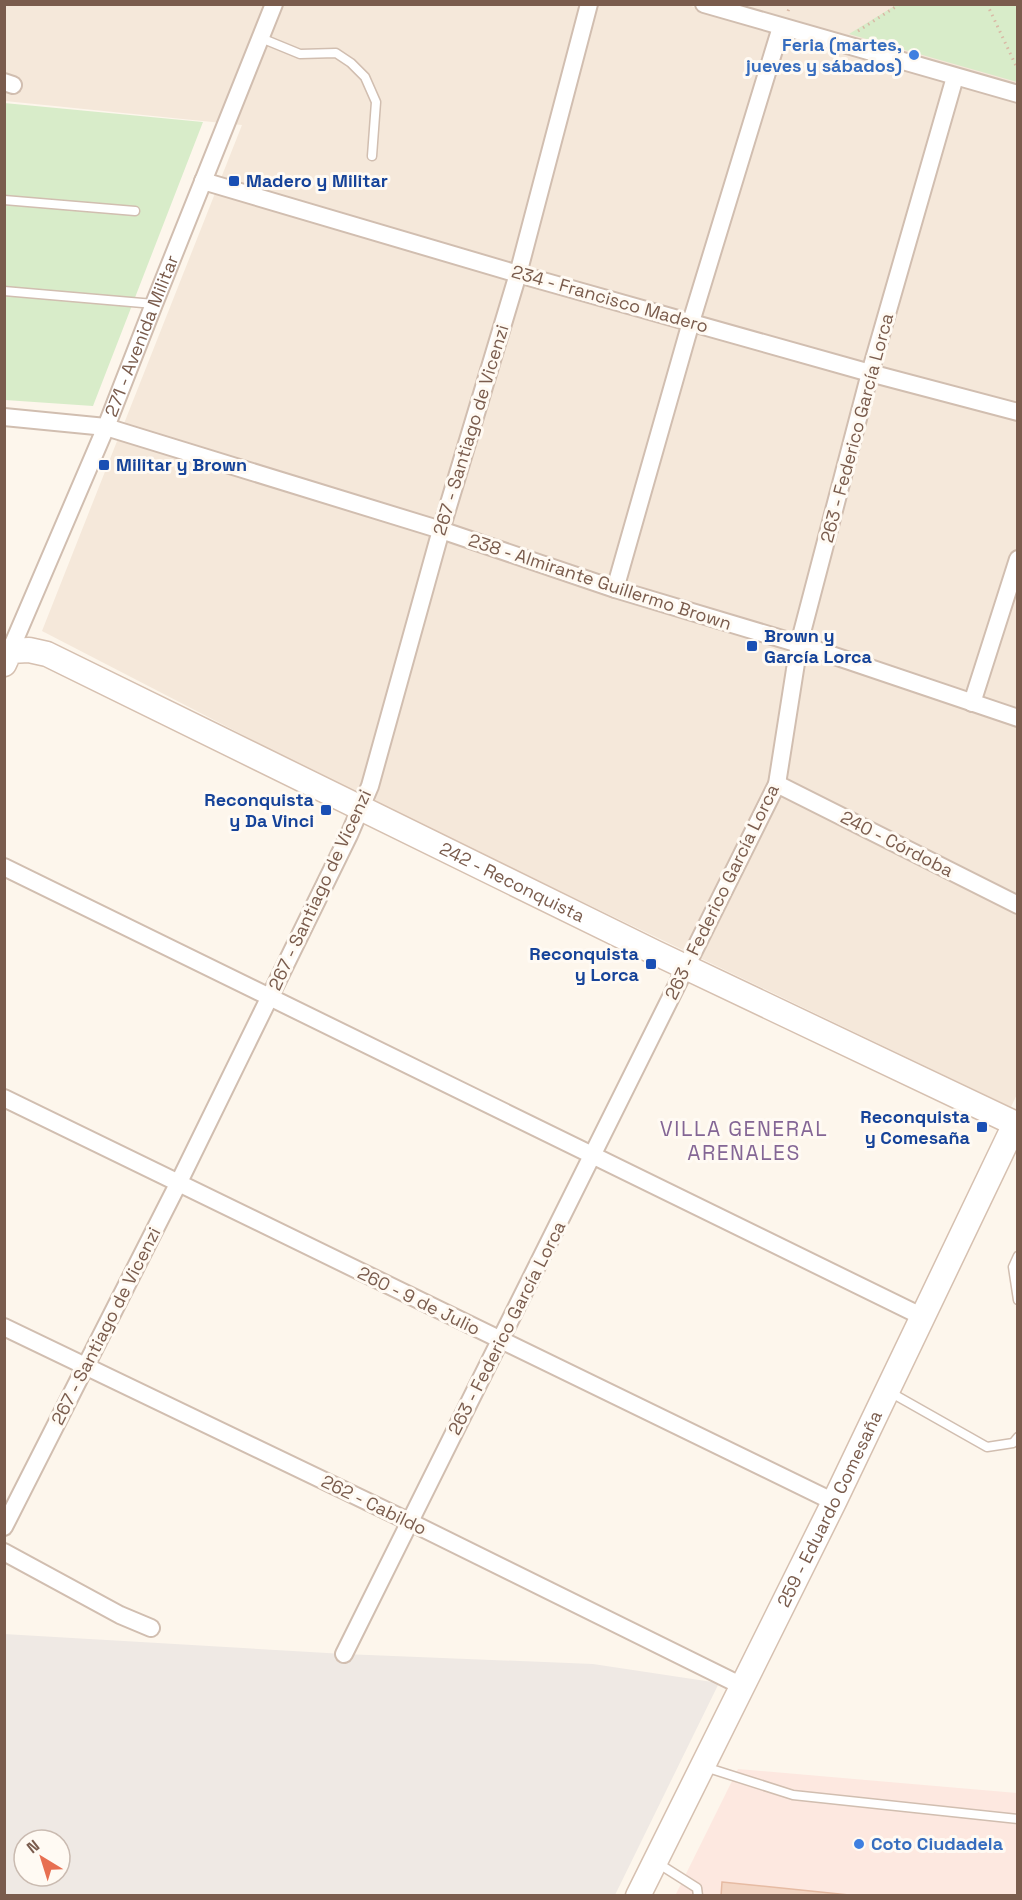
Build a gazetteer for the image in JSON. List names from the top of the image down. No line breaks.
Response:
{"streets":{"street":["234 - Francisco Madero","271 - Avenida Militar","263 - Federico García Lorca","267 - Santiago de Vicenzi","238 - Almirante Guillermo Brown","240 - Córdoba","242 - Reconquista","260 - 9 de Julio","262 - Cabildo","259 - Eduardo Comesaña"]},"crossings":[["234 - Francisco Madero","271 - Avenida Militar"],["234 - Francisco Madero","263 - Federico García Lorca"],["234 - Francisco Madero","267 - Santiago de Vicenzi"],["271 - Avenida Militar","238 - Almirante Guillermo Brown"],["271 - Avenida Militar","242 - Reconquista"],["263 - Federico García Lorca","238 - Almirante Guillermo Brown"],["263 - Federico García Lorca","240 - Córdoba"],["263 - Federico García Lorca","242 - Reconquista"],["263 - Federico García Lorca","260 - 9 de Julio"],["263 - Federico García Lorca","262 - Cabildo"],["267 - Santiago de Vicenzi","238 - Almirante Guillermo Brown"],["267 - Santiago de Vicenzi","242 - Reconquista"],["267 - Santiago de Vicenzi","260 - 9 de Julio"],["267 - Santiago de Vicenzi","262 - Cabildo"],["242 - Reconquista","259 - Eduardo Comesaña"],["260 - 9 de Julio","259 - Eduardo Comesaña"],["262 - Cabildo","259 - Eduardo Comesaña"]],"districts":["VILLA GENERAL ARENALES"],"places":{"other":["Feria (martes, jueves y sábados)","Coto Ciudadela"],"transit":["Madero y Militar","Militar y Brown","Brown y García Lorca","Reconquista y Da Vinci","Reconquista y Lorca","Reconquista y Comesaña"]},"north":"top left"}
